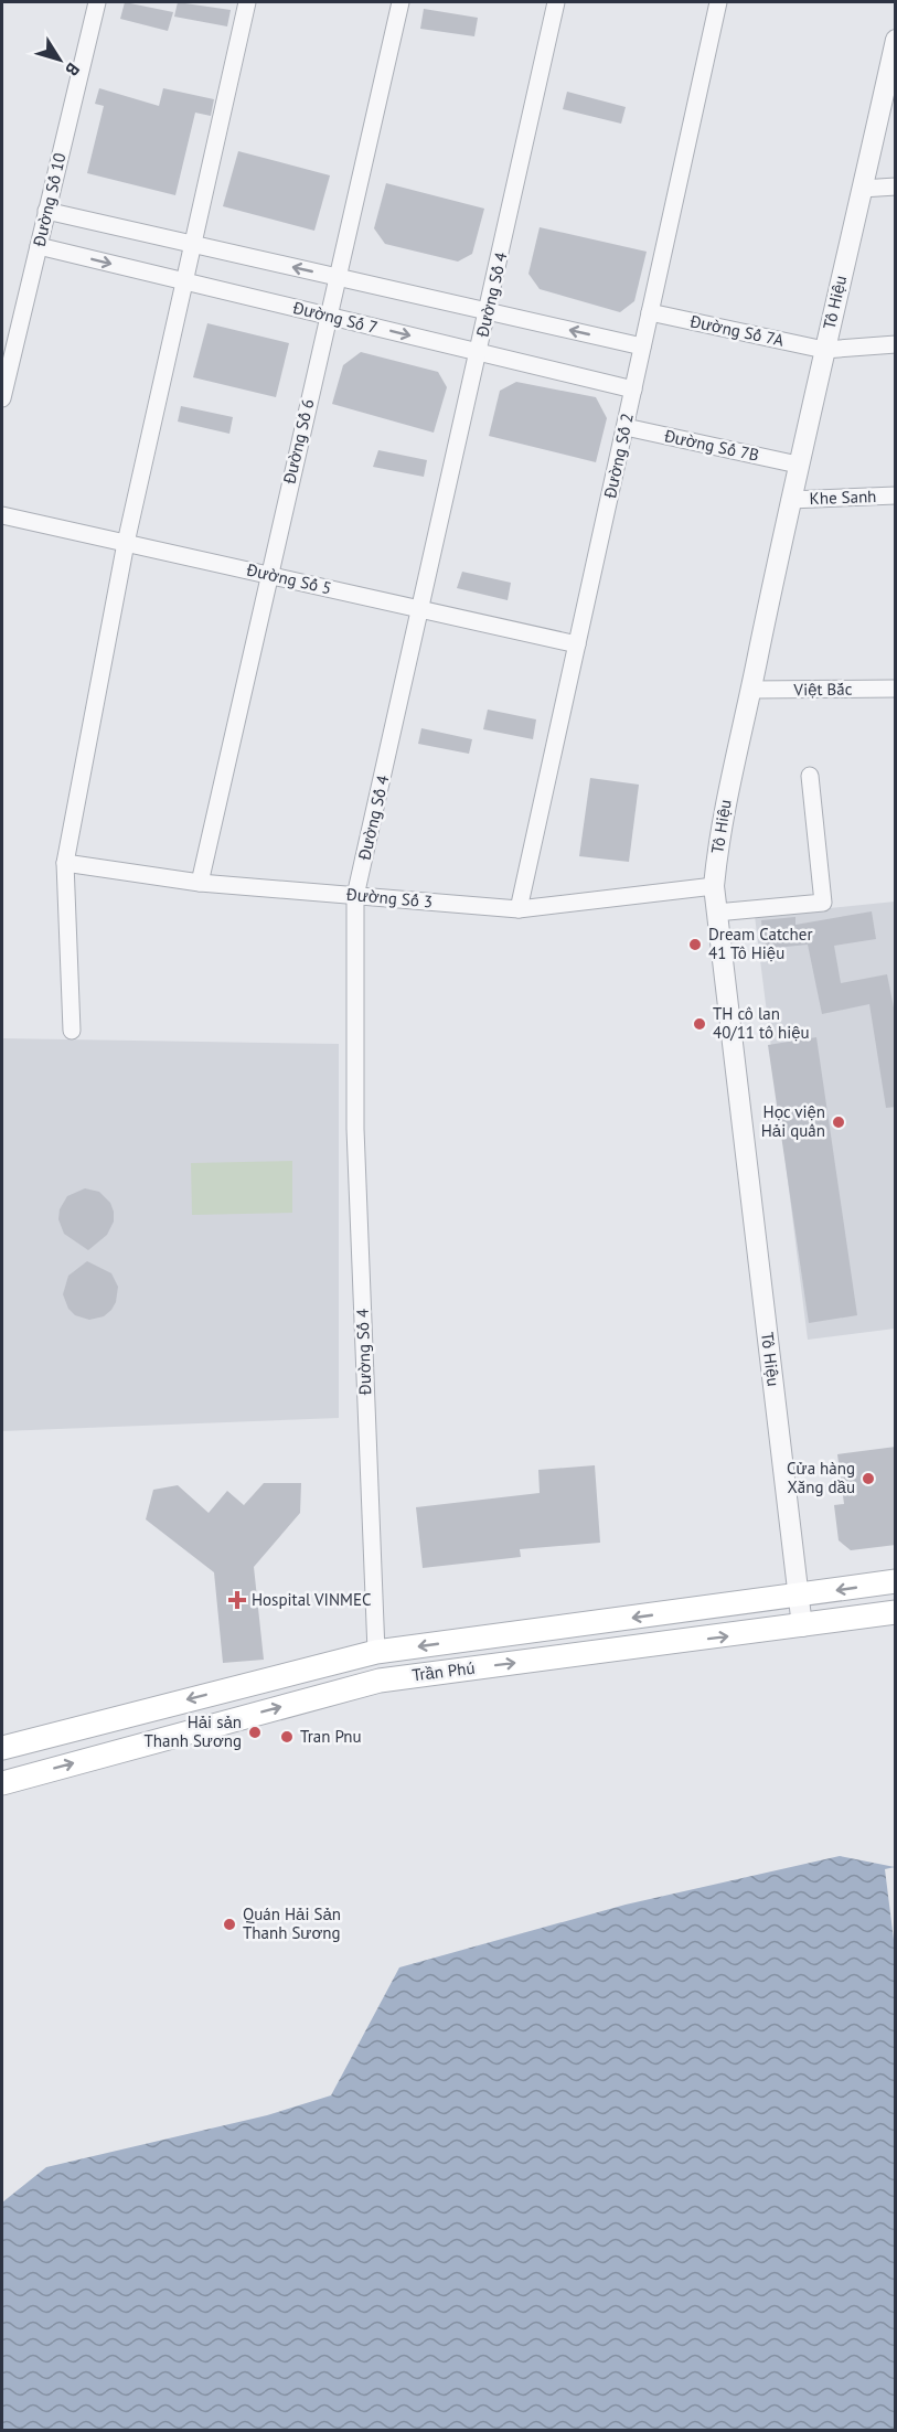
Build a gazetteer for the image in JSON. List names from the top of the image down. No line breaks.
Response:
{"streets":{"main road":["Trần Phú"],"street":["Đường Số 10","Đường Số 4","Tô Hiệu","Đường Số 7","Đường Số 7A","Đường Số 6","Đường Số 7B","Đường Số 2","Khe Sanh","Đường Số 5","Việt Bắc","Đường Số 3"]},"crossings":[["Đường Số 10","Đường Số 7"],["Đường Số 4","Đường Số 7"],["Đường Số 4","Đường Số 5"],["Đường Số 4","Đường Số 3"],["Đường Số 4","Trần Phú"],["Tô Hiệu","Đường Số 7A"],["Tô Hiệu","Đường Số 7B"],["Tô Hiệu","Khe Sanh"],["Tô Hiệu","Việt Bắc"],["Tô Hiệu","Đường Số 3"],["Tô Hiệu","Trần Phú"],["Đường Số 7","Đường Số 6"],["Đường Số 7","Đường Số 2"],["Đường Số 7A","Đường Số 2"],["Đường Số 6","Đường Số 5"],["Đường Số 6","Đường Số 3"],["Đường Số 7B","Đường Số 2"],["Đường Số 2","Đường Số 5"],["Đường Số 2","Đường Số 3"]],"places":{"other":["Dream Catcher 41 Tô Hiệu","TH cô lan 40/11 tô hiệu","Học viện Hải quân","Cửa hàng Xăng dầu","Hải sản Thanh Sương","Tran Pnu","Quán Hải Sản Thanh Sương"],"health":["Hospital VINMEC"]},"north":"bottom right"}
